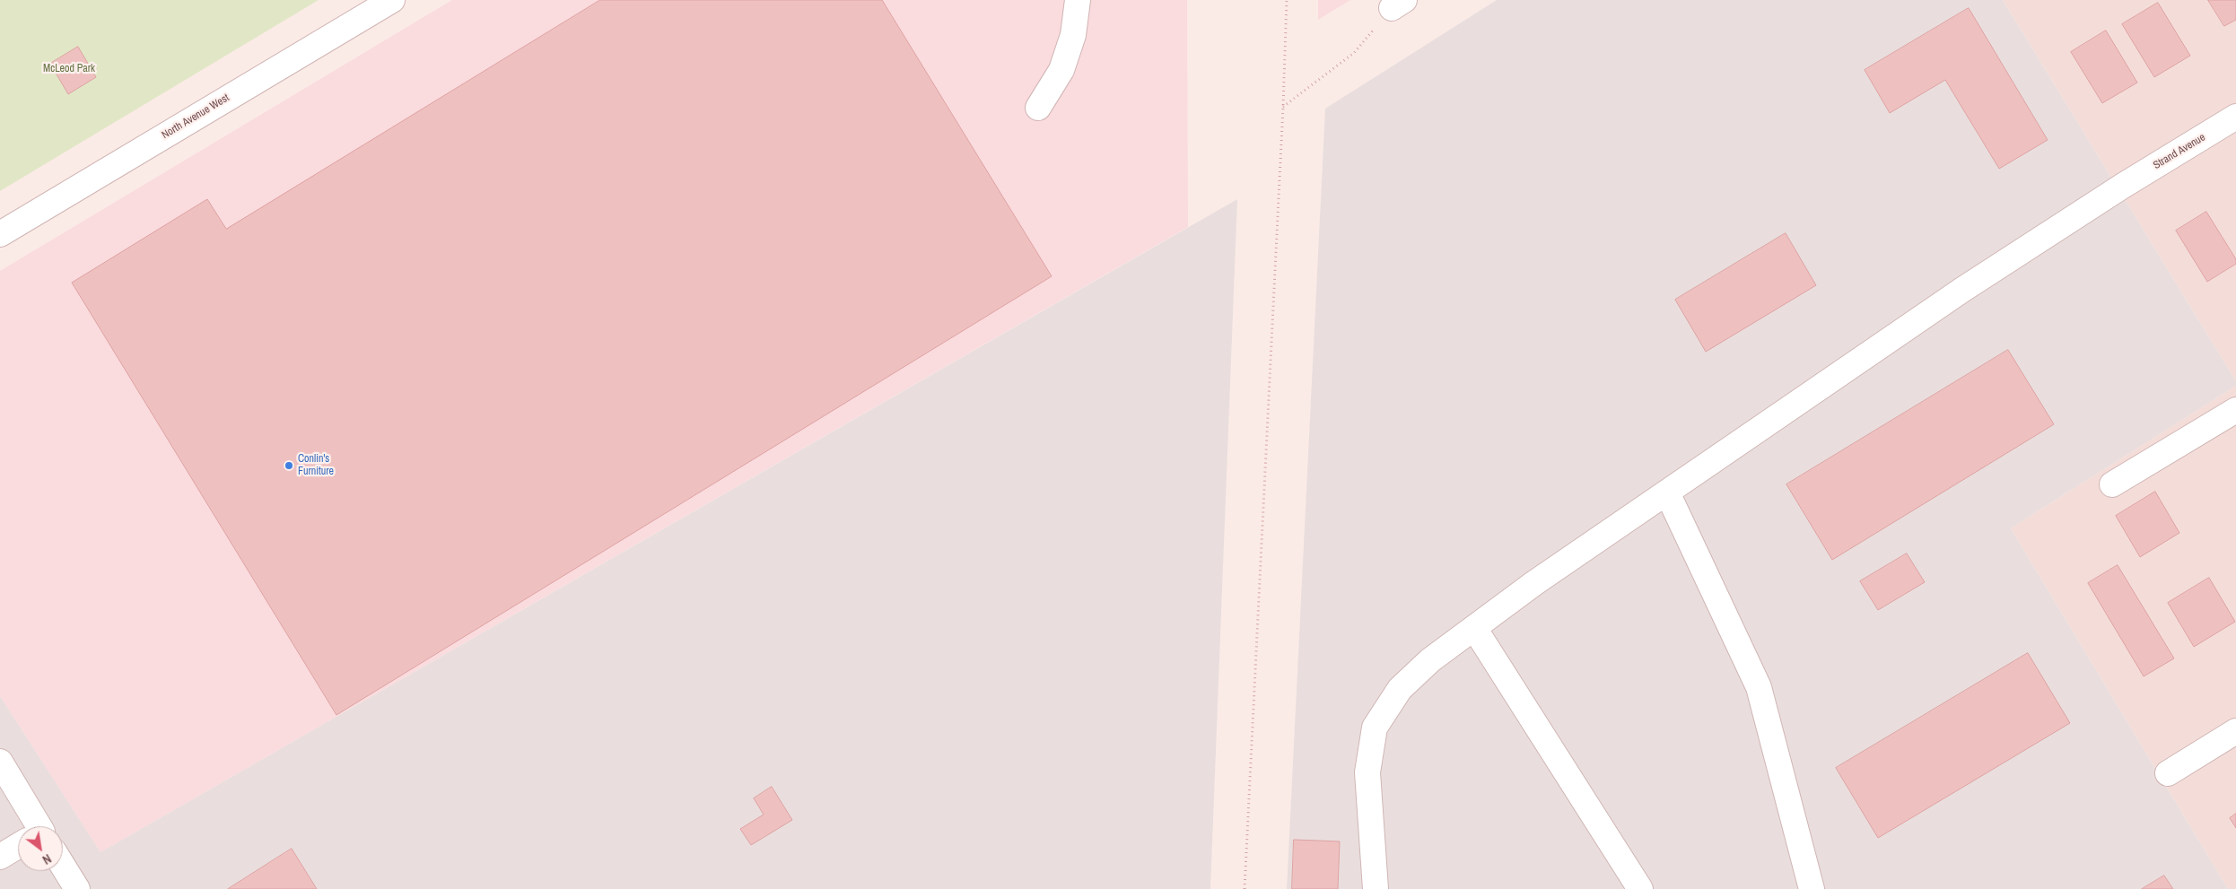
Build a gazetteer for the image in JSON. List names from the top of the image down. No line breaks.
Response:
{"streets":{"street":["North Avenue West","Strand Avenue"]},"parks":["McLeod Park"],"places":["Conlin's Furniture"],"north":"bottom right"}
